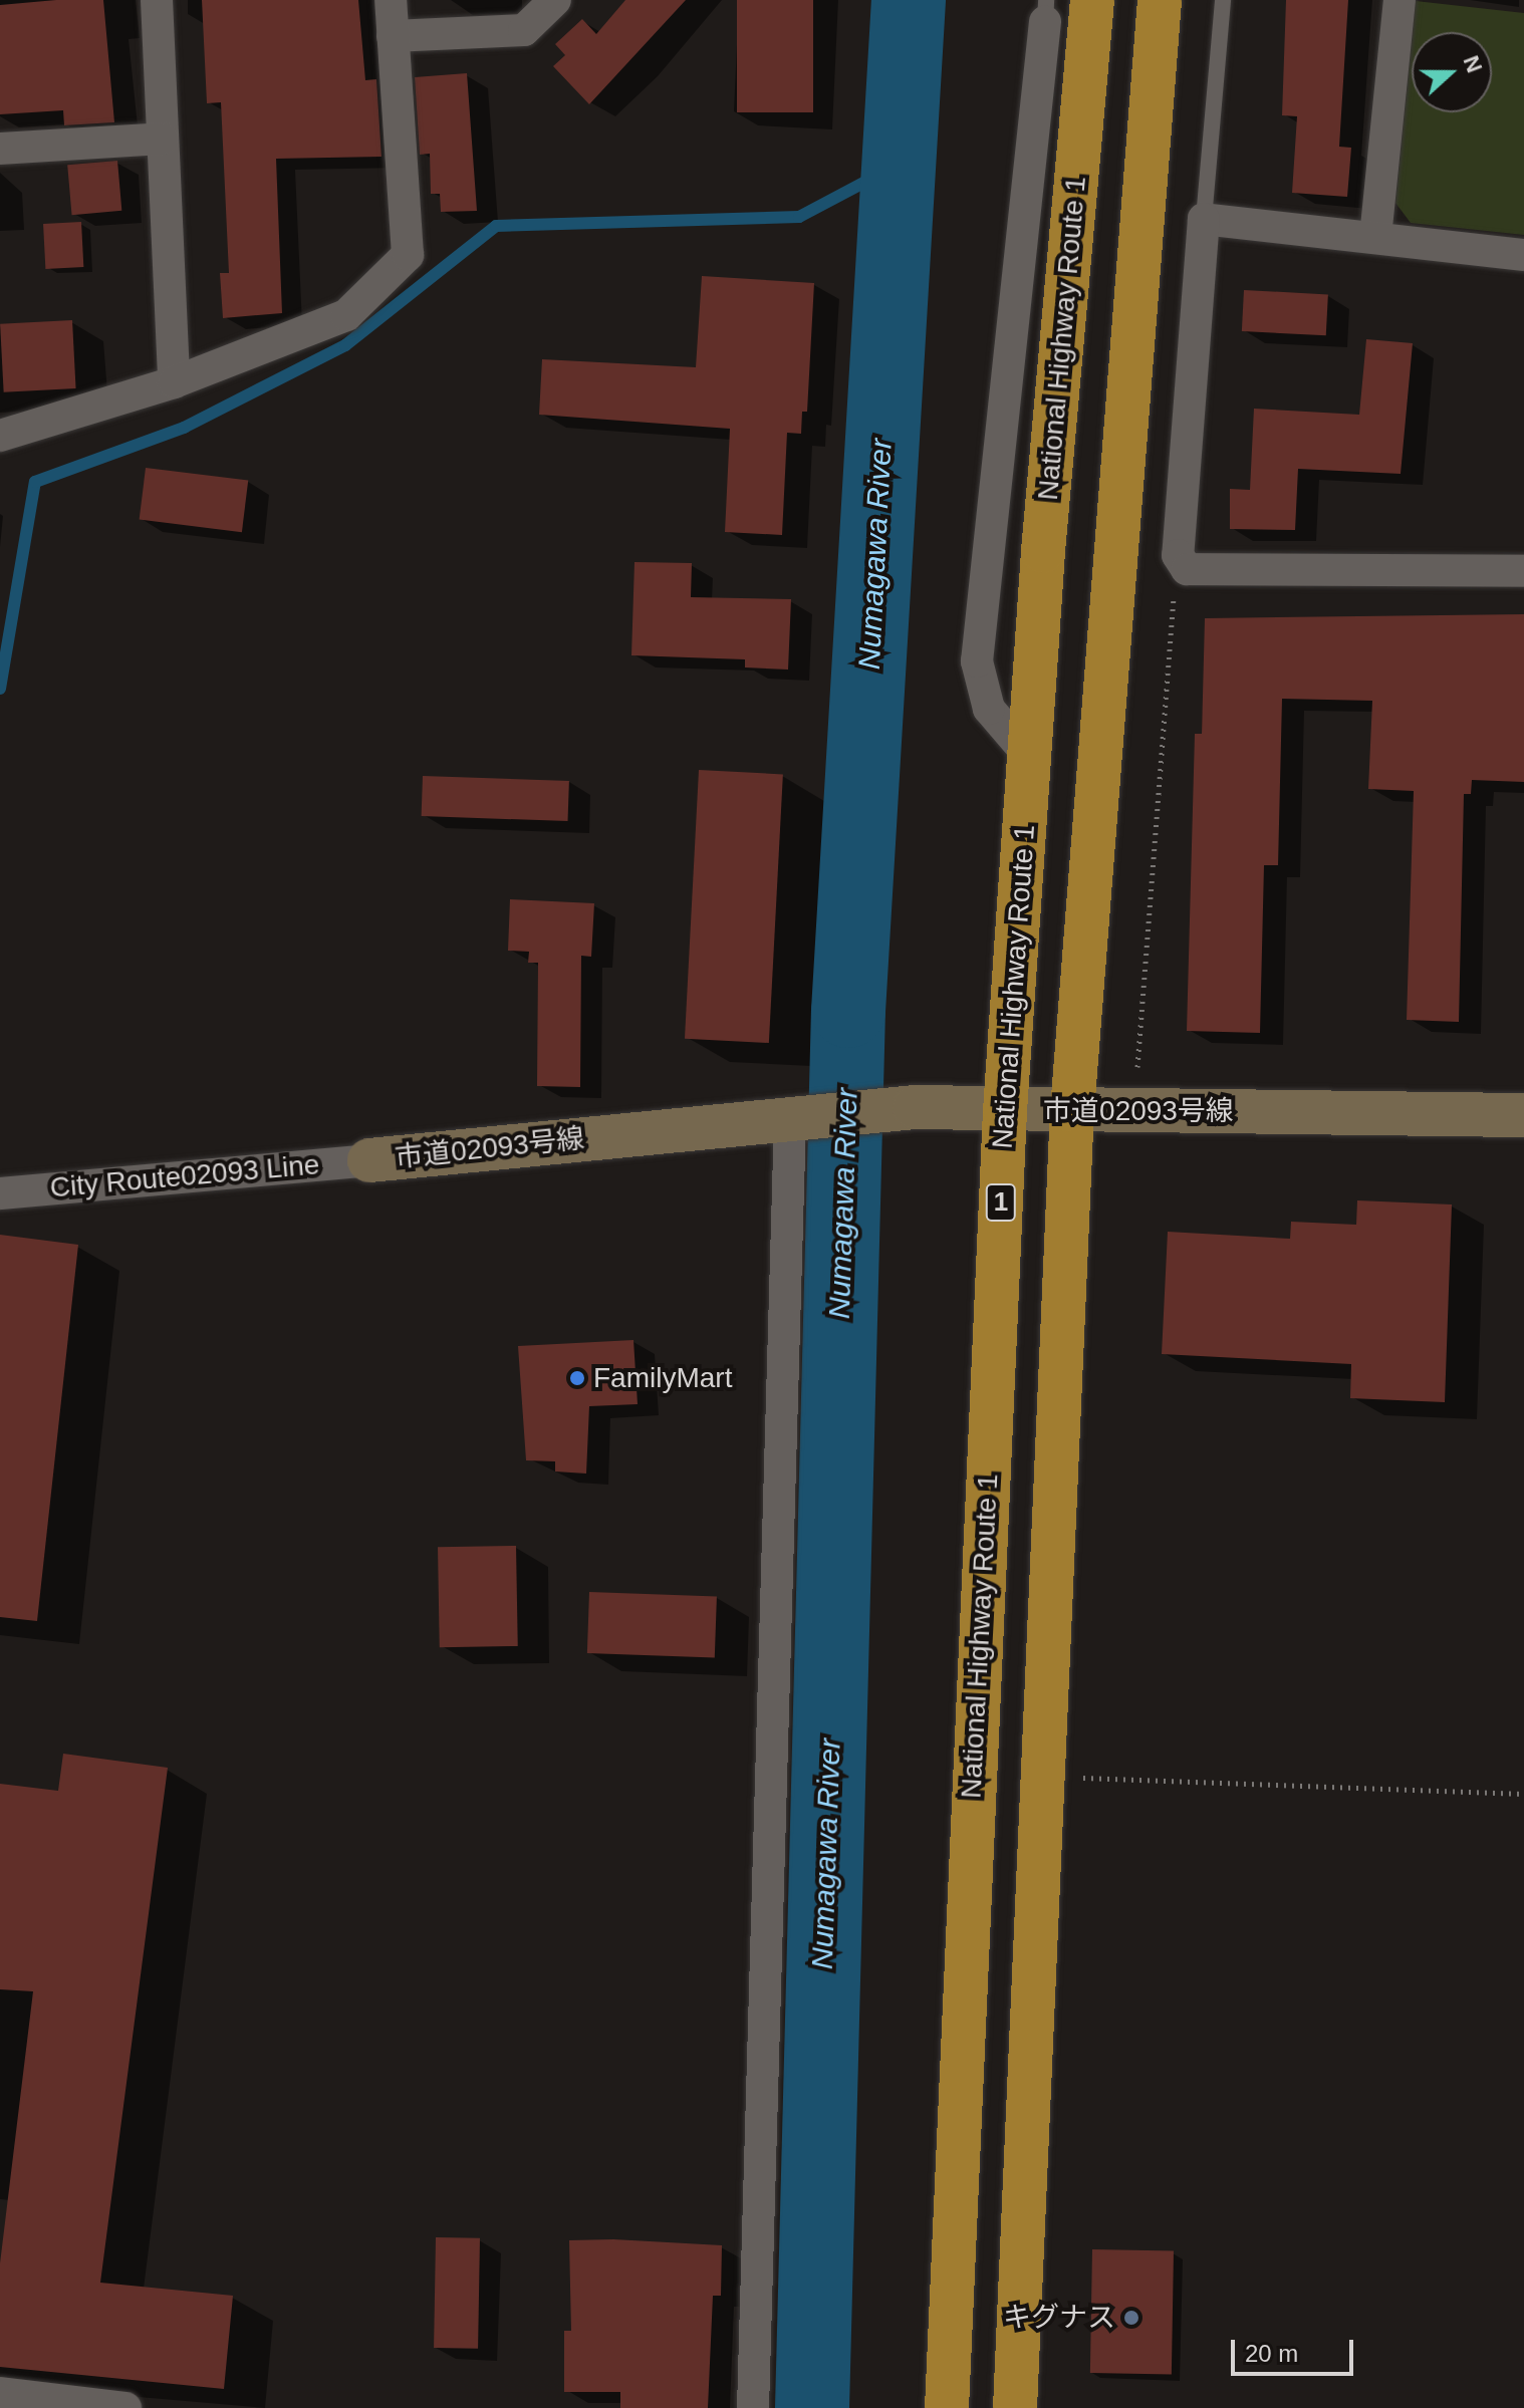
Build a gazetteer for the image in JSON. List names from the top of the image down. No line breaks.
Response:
{"streets":{"highway":["National Highway Route 1","1"],"street":["市道02093号線","City Route02093 Line"]},"crossings":[["National Highway Route 1","市道02093号線"],["市道02093号線","City Route02093 Line"]],"water":["Numagawa River"],"places":["FamilyMart","キグナス"],"scale_bar":"20 m","north":"right"}
